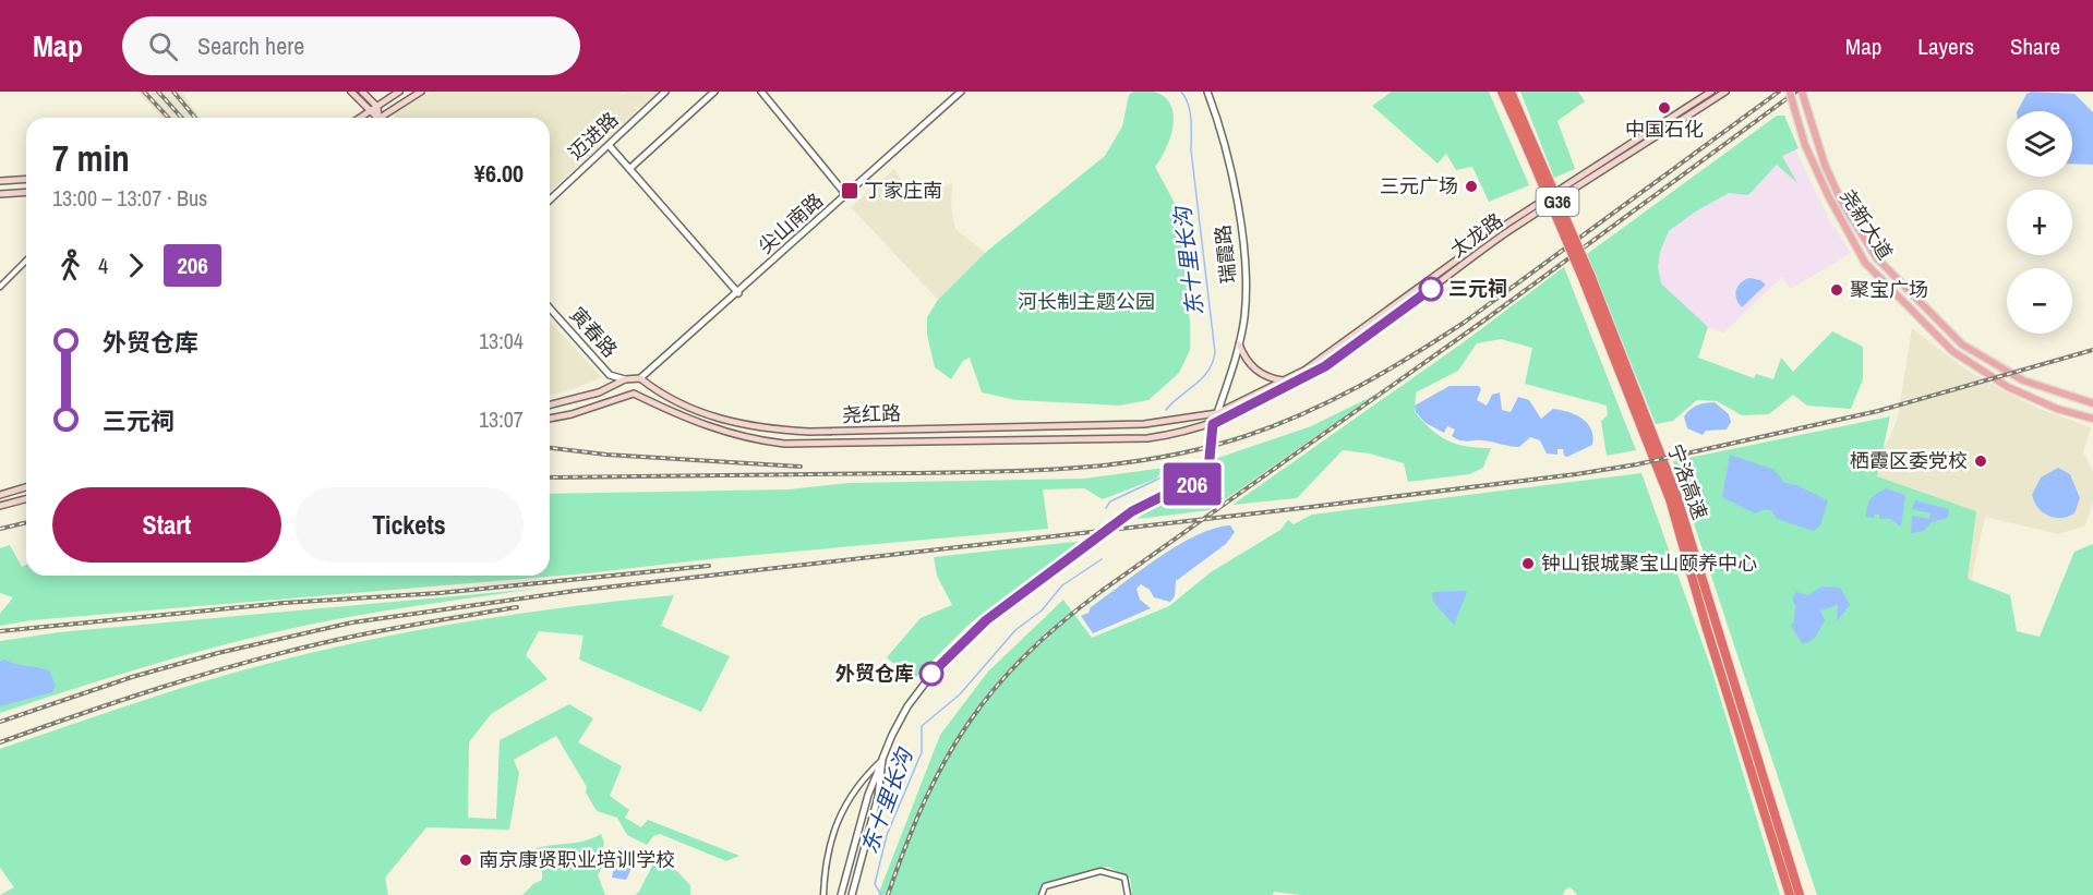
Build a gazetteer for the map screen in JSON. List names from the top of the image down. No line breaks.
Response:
{"streets":{"highway":["G36","宁洛高速"],"main road":["尧新大道","太龙路","尧红路"],"street":["迈进路","尖山南路","瑞霞路","寅春路"]},"crossings":[["尖山南路","尧红路"],["太龙路","瑞霞路"],["太龙路","尧红路"],["瑞霞路","尧红路"]],"water":["东十里长沟"],"parks":["河长制主题公园"],"places":{"other":["中国石化","三元广场","三元祠","聚宝广场","栖霞区委党校","钟山银城聚宝山颐养中心","外贸仓库","南京康贤职业培训学校"],"transit":["丁家庄南"]},"lines":["bus line 206"],"page":{"header":"Map","search":"Search here","nav":["Map","Layers","Share"],"on_map":"206","map_buttons":["+","−"],"heading":["7 min","13:00 – 13:07 · Bus","¥6.00"],"legs":["4","206"],"list":[{"name":"外贸仓库","value":"13:04"},{"name":"三元祠","value":"13:07"}],"buttons":["Start","Tickets"]}}
